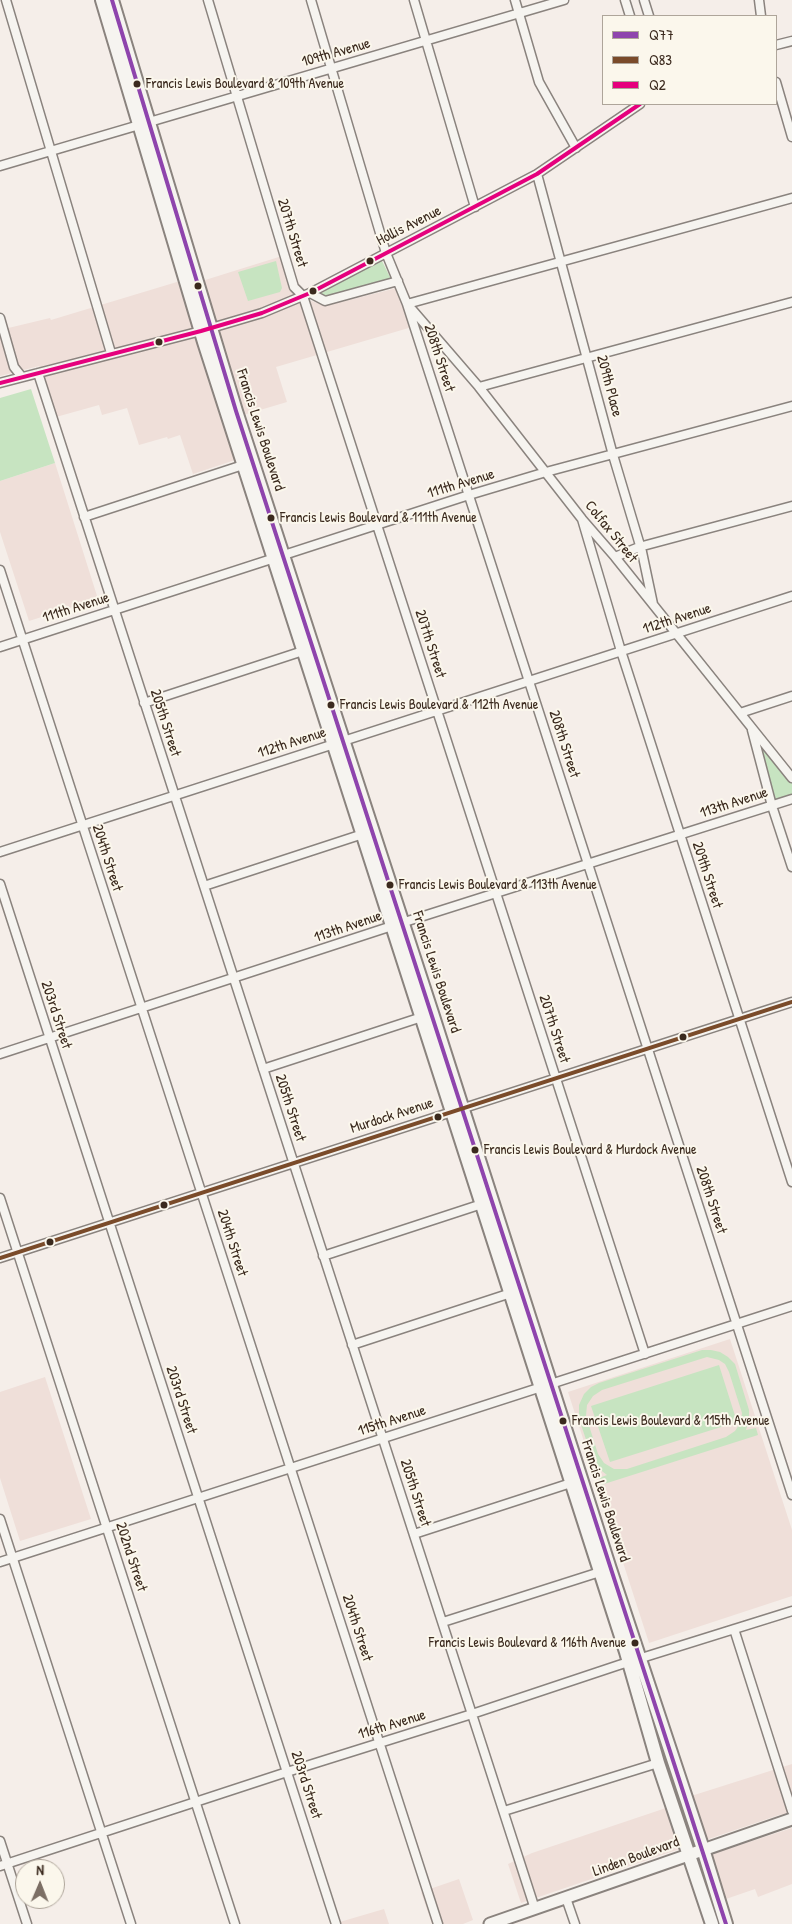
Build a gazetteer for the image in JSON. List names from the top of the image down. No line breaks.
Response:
{"streets":{"main road":["Francis Lewis Boulevard","Linden Boulevard"],"street":["109th Avenue","Hollis Avenue","207th Street","208th Street","209th Place","111th Avenue","Colfax Street","112th Avenue","205th Street","113th Avenue","204th Street","209th Street","203rd Street","Murdock Avenue","115th Avenue","202nd Street","116th Avenue"]},"crossings":[["109th Avenue","207th Street"],["109th Avenue","208th Street"],["109th Avenue","Francis Lewis Boulevard"],["Hollis Avenue","207th Street"],["Hollis Avenue","208th Street"],["Hollis Avenue","209th Place"],["Hollis Avenue","Francis Lewis Boulevard"],["Hollis Avenue","205th Street"],["207th Street","111th Avenue"],["207th Street","112th Avenue"],["207th Street","113th Avenue"],["207th Street","Murdock Avenue"],["207th Street","115th Avenue"],["208th Street","111th Avenue"],["208th Street","Colfax Street"],["208th Street","112th Avenue"],["208th Street","113th Avenue"],["208th Street","Murdock Avenue"],["208th Street","115th Avenue"],["209th Place","111th Avenue"],["209th Place","Colfax Street"],["Francis Lewis Boulevard","111th Avenue"],["Francis Lewis Boulevard","112th Avenue"],["Francis Lewis Boulevard","113th Avenue"],["Francis Lewis Boulevard","Murdock Avenue"],["Francis Lewis Boulevard","115th Avenue"],["Francis Lewis Boulevard","116th Avenue"],["Francis Lewis Boulevard","Linden Boulevard"],["111th Avenue","Colfax Street"],["111th Avenue","205th Street"],["111th Avenue","204th Street"],["Colfax Street","112th Avenue"],["Colfax Street","209th Street"],["112th Avenue","205th Street"],["112th Avenue","204th Street"],["112th Avenue","209th Street"],["205th Street","113th Avenue"],["205th Street","Murdock Avenue"],["205th Street","115th Avenue"],["205th Street","116th Avenue"],["205th Street","Linden Boulevard"],["113th Avenue","204th Street"],["113th Avenue","209th Street"],["113th Avenue","203rd Street"],["204th Street","Murdock Avenue"],["204th Street","115th Avenue"],["204th Street","116th Avenue"],["209th Street","Murdock Avenue"],["203rd Street","Murdock Avenue"],["203rd Street","115th Avenue"],["203rd Street","116th Avenue"],["Murdock Avenue","202nd Street"],["115th Avenue","202nd Street"],["202nd Street","116th Avenue"]],"places":["Francis Lewis Boulevard & 109th Avenue","Francis Lewis Boulevard & 111th Avenue","Francis Lewis Boulevard & 112th Avenue","Francis Lewis Boulevard & 113th Avenue","Francis Lewis Boulevard & Murdock Avenue","Francis Lewis Boulevard & 115th Avenue","Francis Lewis Boulevard & 116th Avenue"],"lines":["transit line Q77","transit line Q2","transit line Q83"],"legend":["Q77","Q83","Q2"],"north":"top"}
